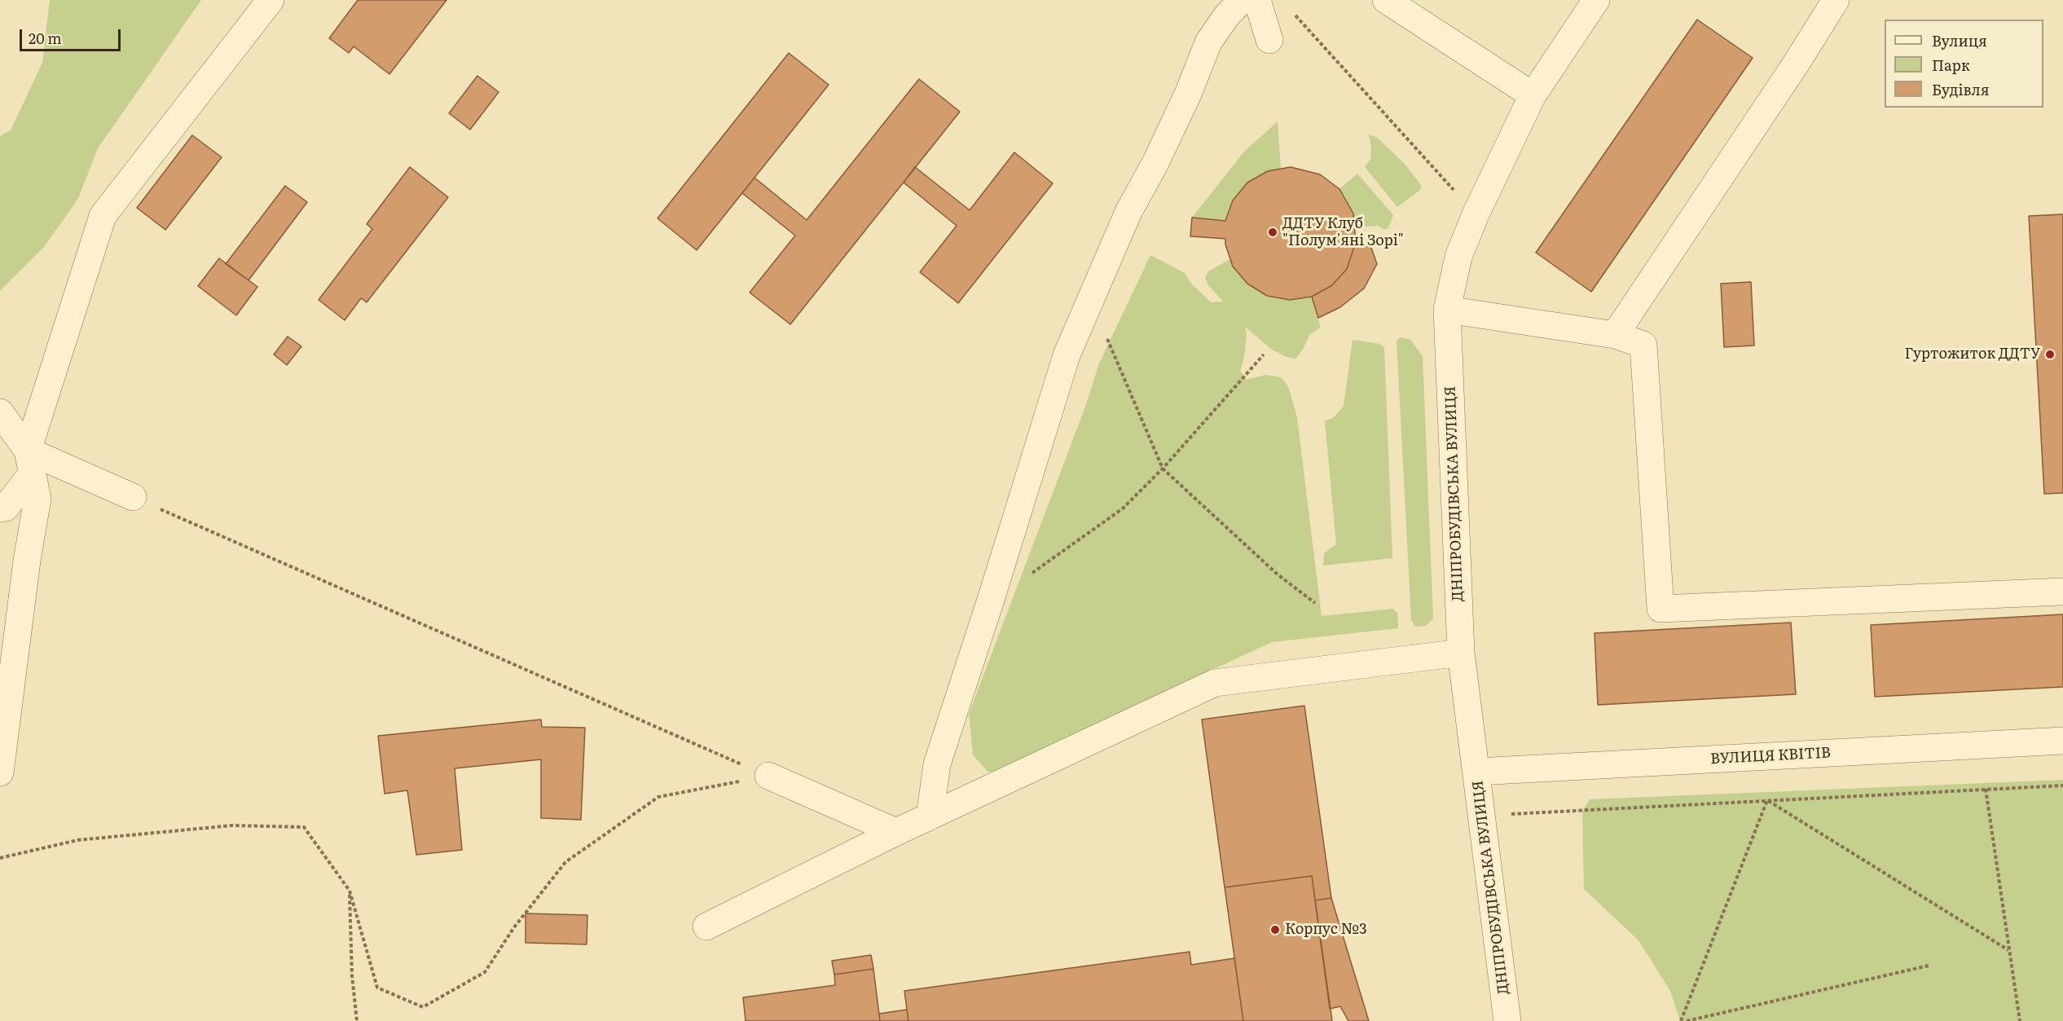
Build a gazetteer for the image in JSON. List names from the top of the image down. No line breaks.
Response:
{"streets":{"street":["ДНІПРОБУДІВСЬКА ВУЛИЦЯ","ВУЛИЦЯ КВІТІВ"]},"crossings":[["ДНІПРОБУДІВСЬКА ВУЛИЦЯ","ВУЛИЦЯ КВІТІВ"]],"places":["ДДТУ Клуб \"Полум'яні Зорі\"","Гуртожиток ДДТУ","Корпус №3"],"legend":["Вулиця","Парк","Будівля"],"scale_bar":"20 m"}
